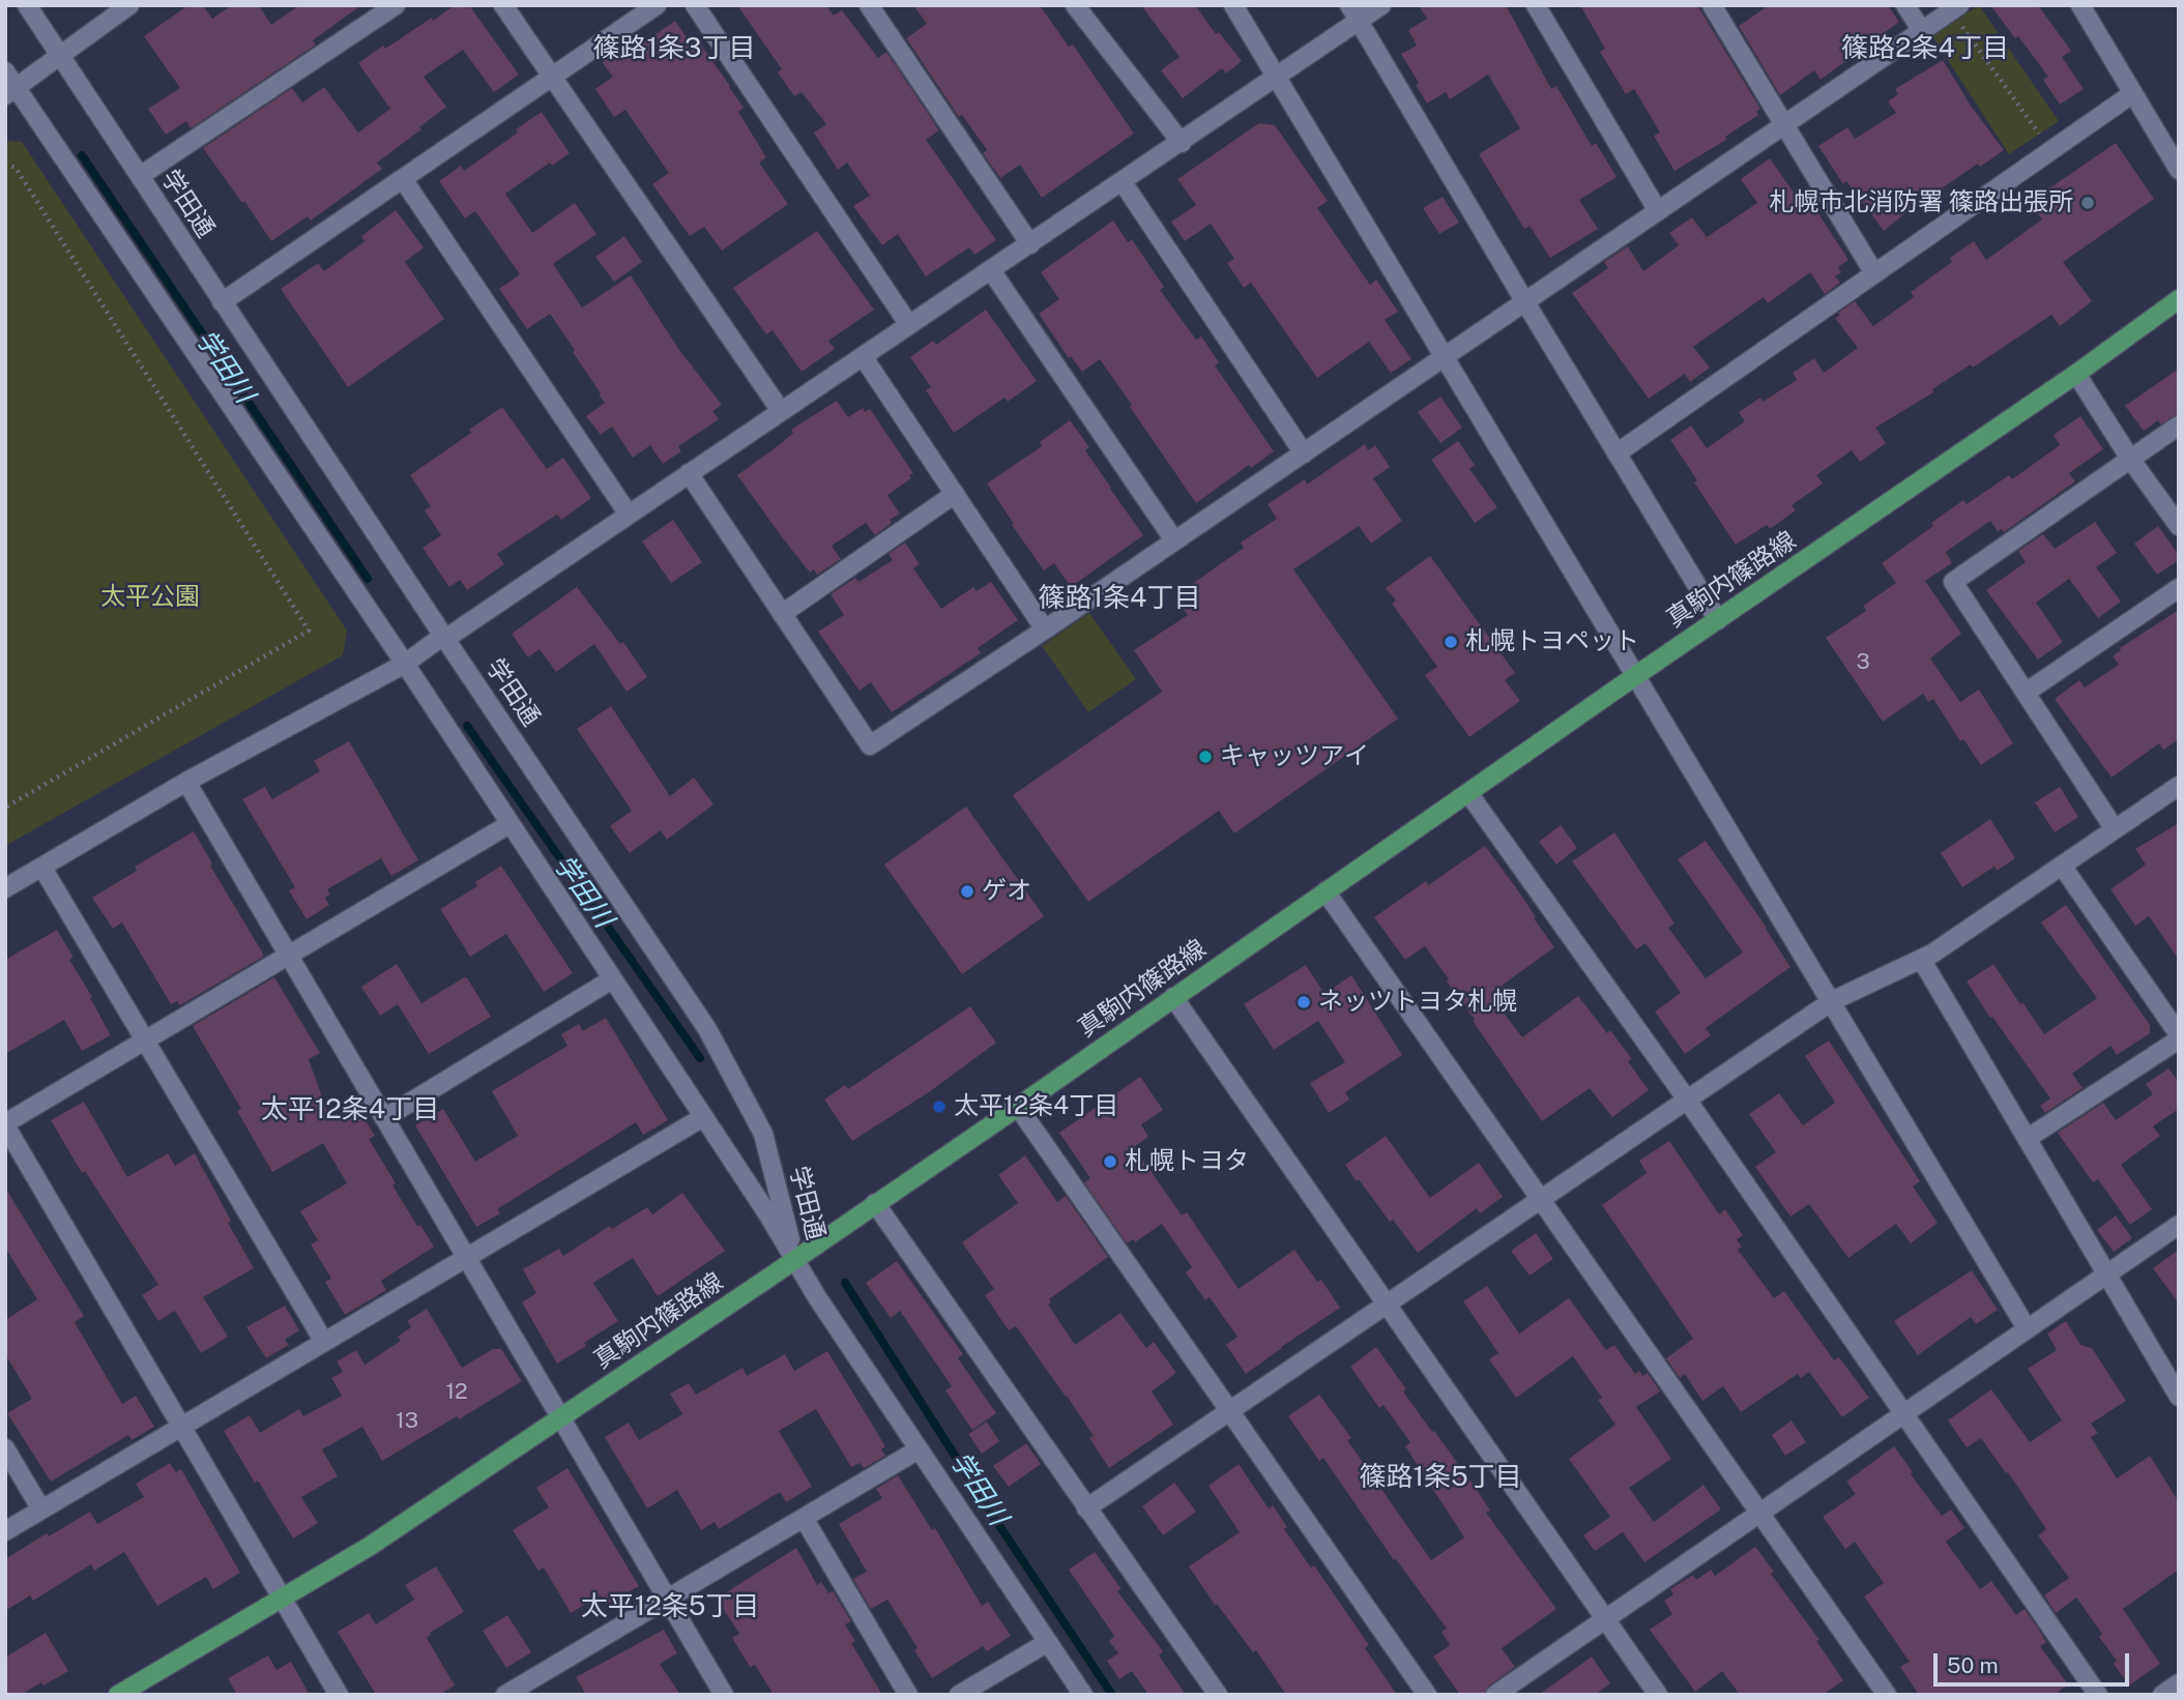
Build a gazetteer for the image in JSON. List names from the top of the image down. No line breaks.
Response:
{"streets":{"main road":["真駒内篠路線"],"street":["学田通"]},"crossings":[["学田通","真駒内篠路線"]],"districts":["篠路1条3丁目","篠路2条4丁目","篠路1条4丁目","太平12条4丁目","篠路1条5丁目","太平12条5丁目"],"water":["学田川"],"parks":["太平公園"],"places":["札幌市北消防署 篠路出張所","札幌トヨペット","キャッツアイ","ゲオ","ネッツトヨタ札幌","太平12条4丁目","札幌トヨタ"],"house_numbers":["3","12","13"],"scale_bar":"50 m"}
